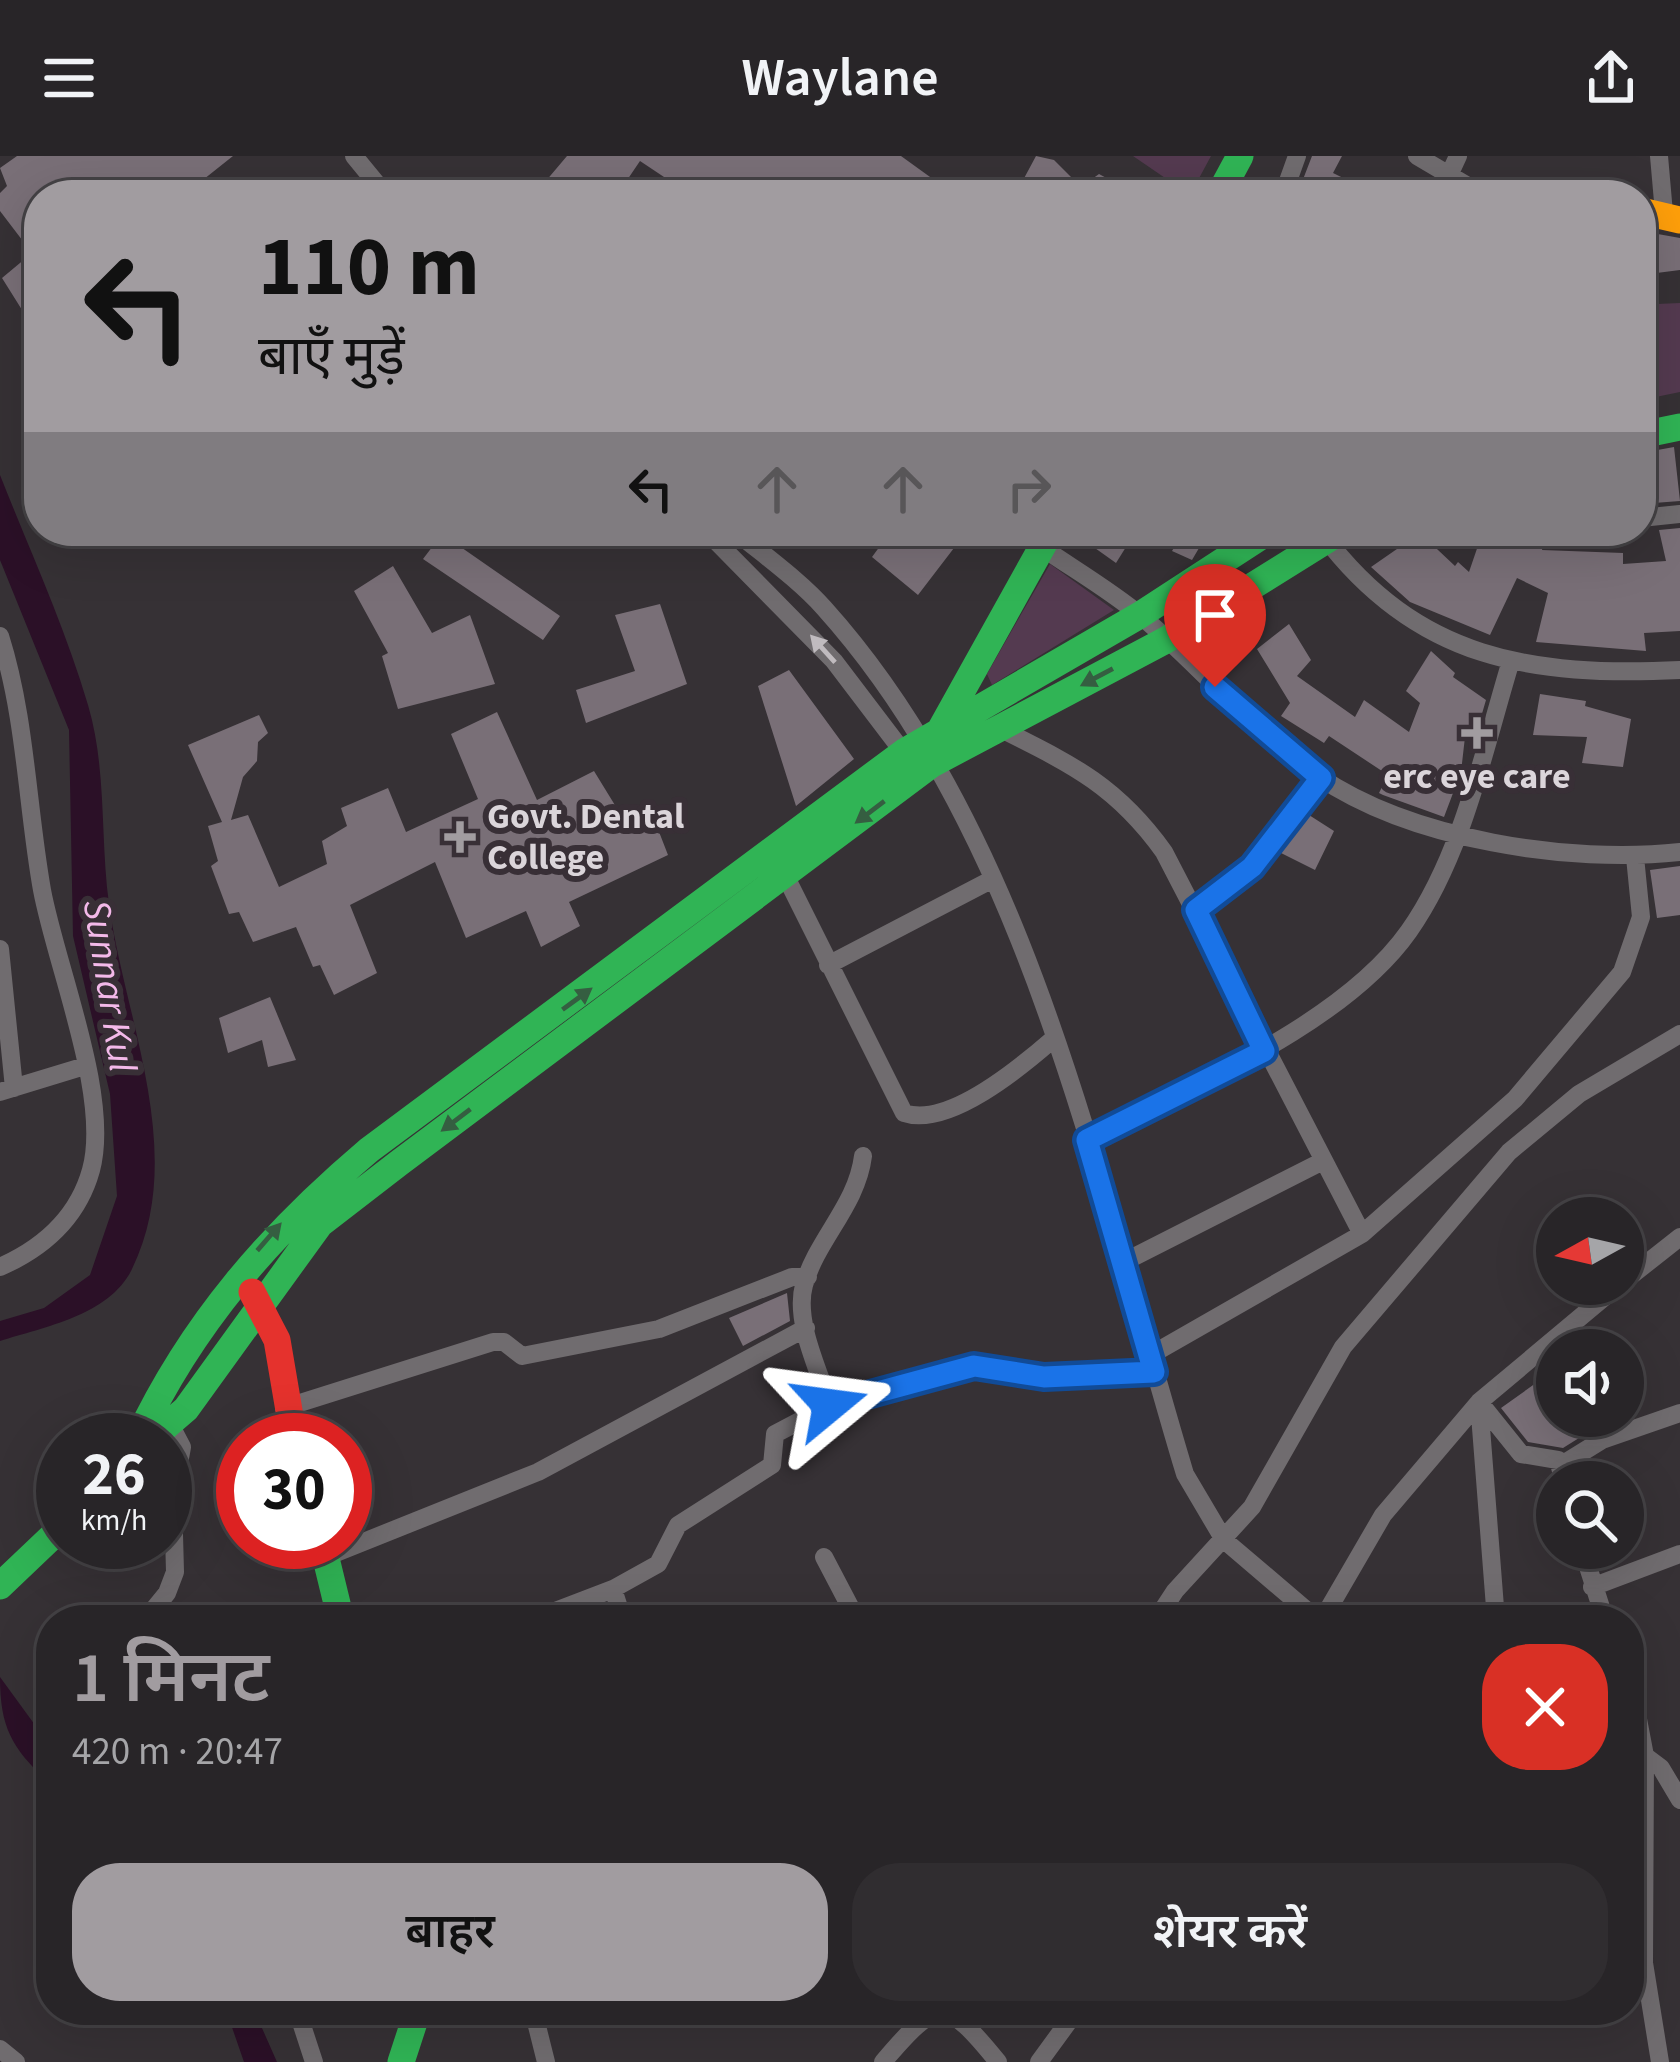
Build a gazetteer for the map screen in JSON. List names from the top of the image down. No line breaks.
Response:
{"water":["Sunnar Kul"],"places":{"health":["erc eye care","Govt. Dental College"]},"north":"left","page":{"header":"Waylane","turn":["110 m","बाएँ मुड़ें"],"speed":"26 km/h","limit":"30","heading":["1 मिनट","420 m · 20:47"],"buttons":["बाहर","शेयर करें"]}}
